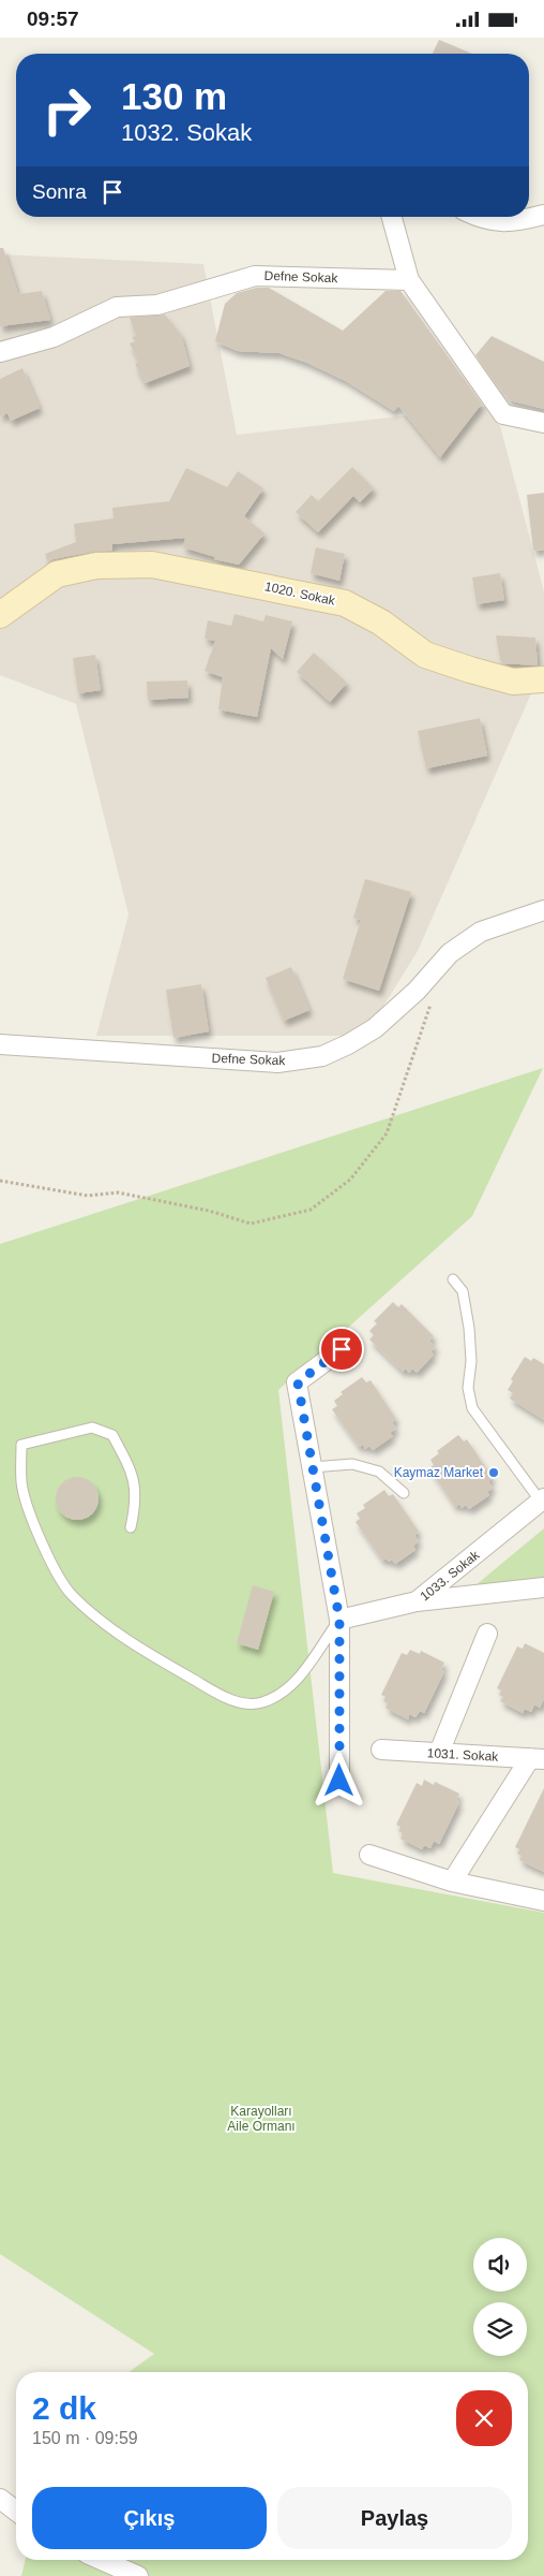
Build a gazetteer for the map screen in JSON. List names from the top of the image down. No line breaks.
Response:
{"streets":{"street":["Defne Sokak","1020. Sokak","1033. Sokak","1031. Sokak"]},"parks":["Karayolları Aile Ormanı"],"places":["Kaymaz Market"],"page":{"status":"09:57","turn":["130 m","1032. Sokak"],"then":"Sonra","heading":["2 dk","150 m · 09:59"],"buttons":["Çıkış","Paylaş"]}}
